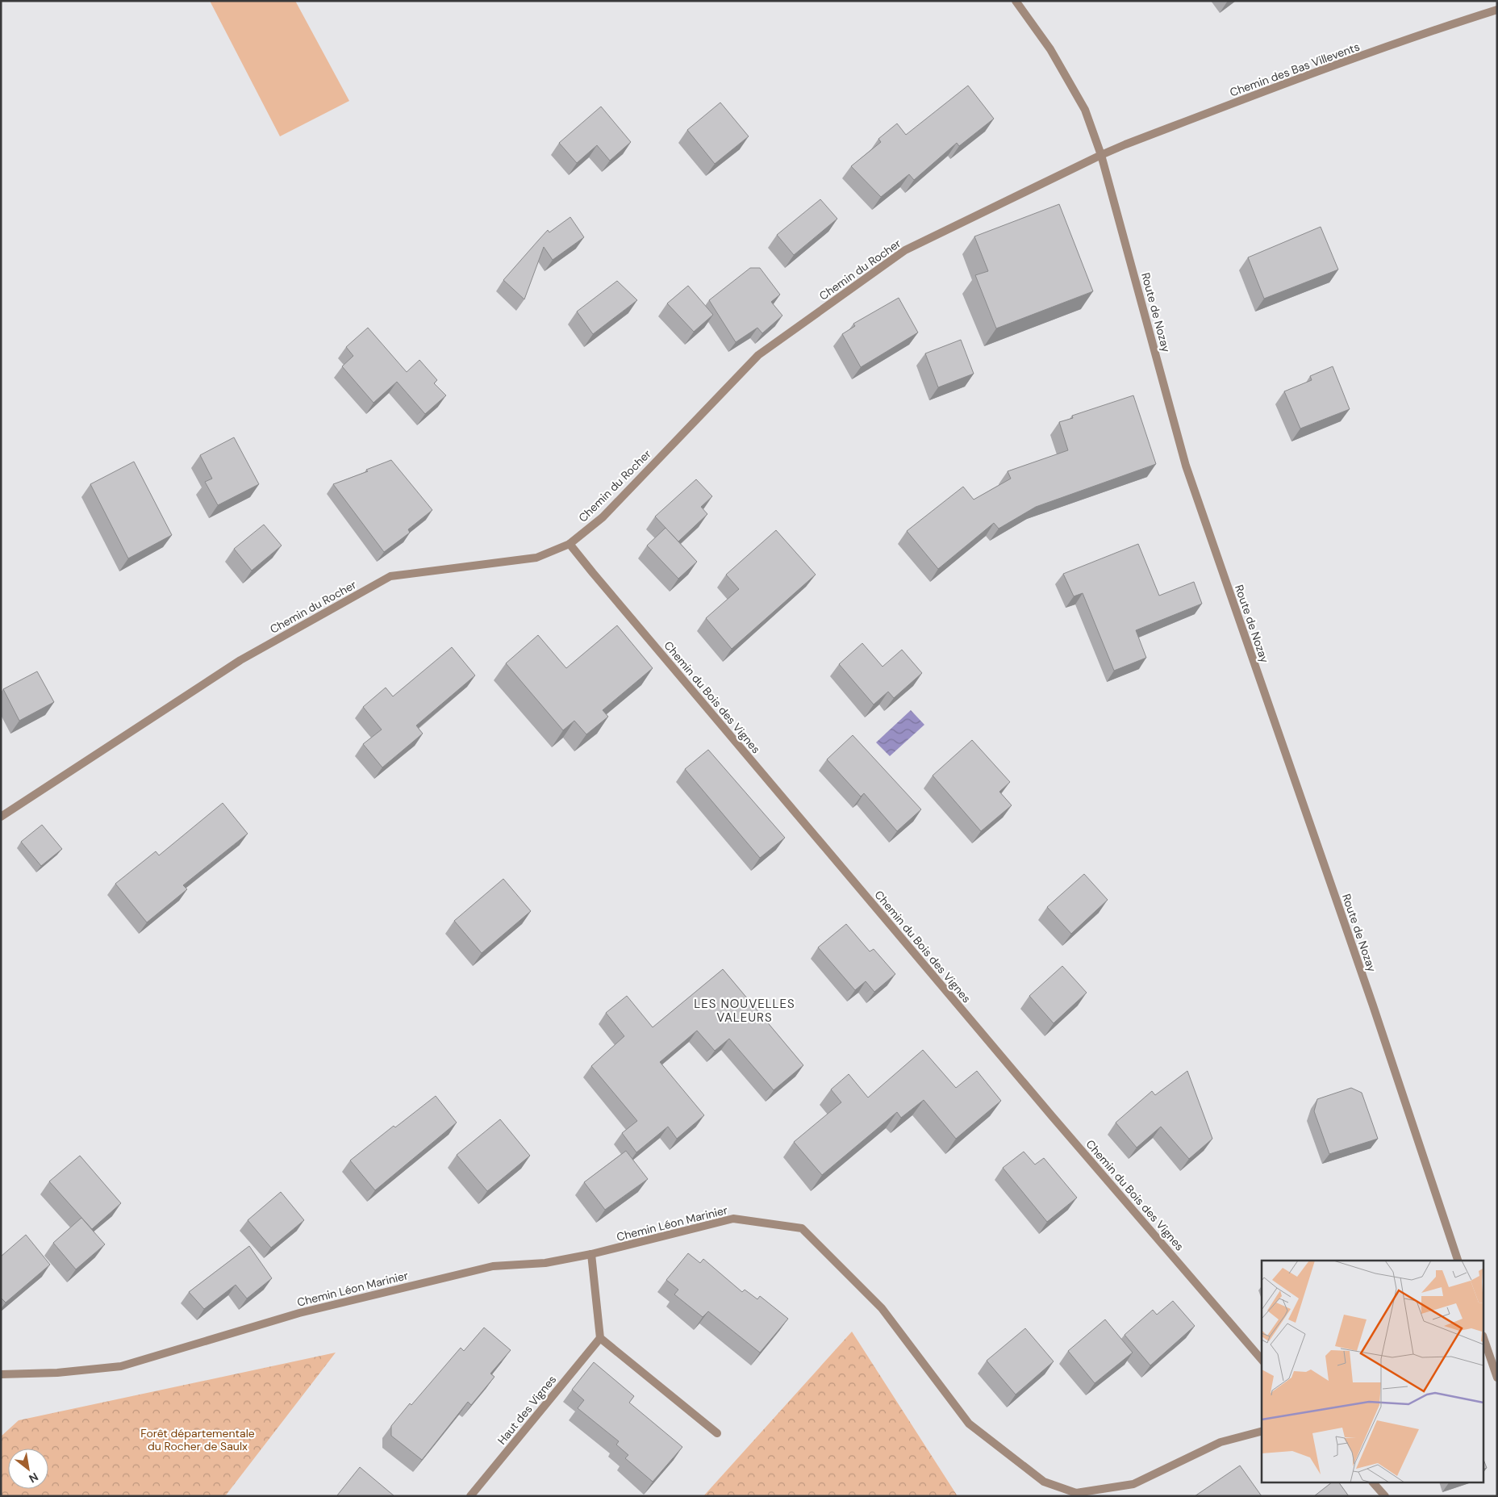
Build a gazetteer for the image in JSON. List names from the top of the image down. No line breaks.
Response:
{"streets":{"street":["Chemin des Bas Villevents","Chemin du Rocher","Route de Nozay","Chemin du Bois des Vignes","Chemin Léon Marinier","Haut des Vignes"]},"crossings":[["Chemin des Bas Villevents","Chemin du Rocher"],["Chemin des Bas Villevents","Route de Nozay"],["Chemin du Rocher","Route de Nozay"],["Chemin du Rocher","Chemin du Bois des Vignes"]],"districts":["LES NOUVELLES VALEURS"],"parks":["Forêt départementale du Rocher de Saulx"],"north":"bottom right"}
